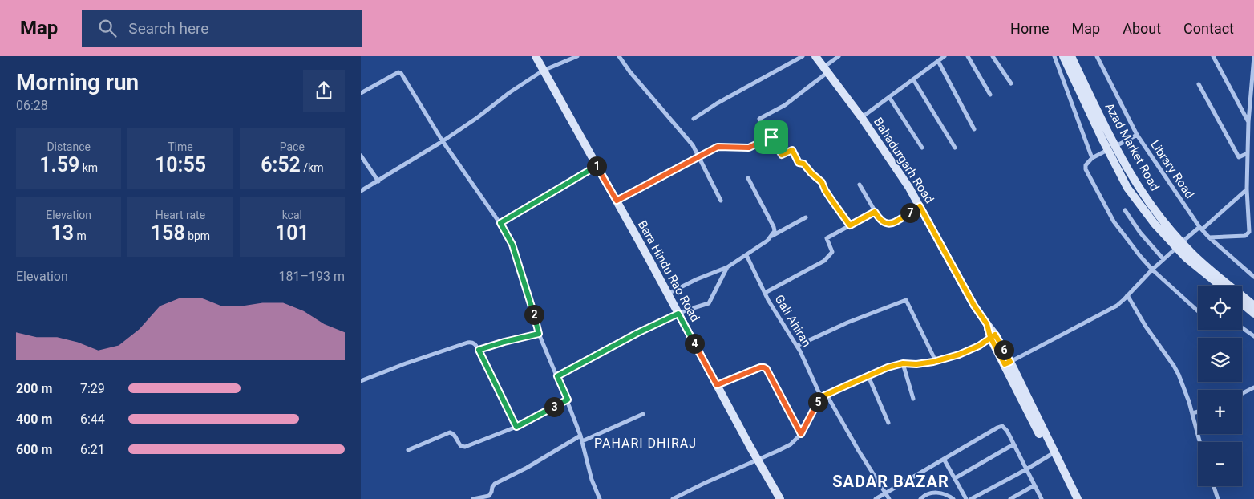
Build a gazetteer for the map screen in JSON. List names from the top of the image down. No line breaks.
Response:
{"streets":{"street":["Azad Market Road","Bahadurgarh Road","Library Road","Bara Hindu Rao Road","Gali Ahiran"]},"districts":["PAHARI DHIRAJ","SADAR BAZAR"],"page":{"header":"Map","search":"Search here","nav":["Home","Map","About","Contact"],"heading":["Morning run","06:28"],"stats":[["Distance","1.59 km"],["Time","10:55"],["Pace","6:52 /km"],["Elevation","13 m"],["Heart rate","158 bpm"],["kcal","101"]],"pins":["1","7","2","4","6","5","3"],"chart":["Elevation","181–193 m"],"map_buttons":["+","−"],"list":[{"name":"200 m","note":"7:29"},{"name":"400 m","note":"6:44"},{"name":"600 m","note":"6:21"}]}}
